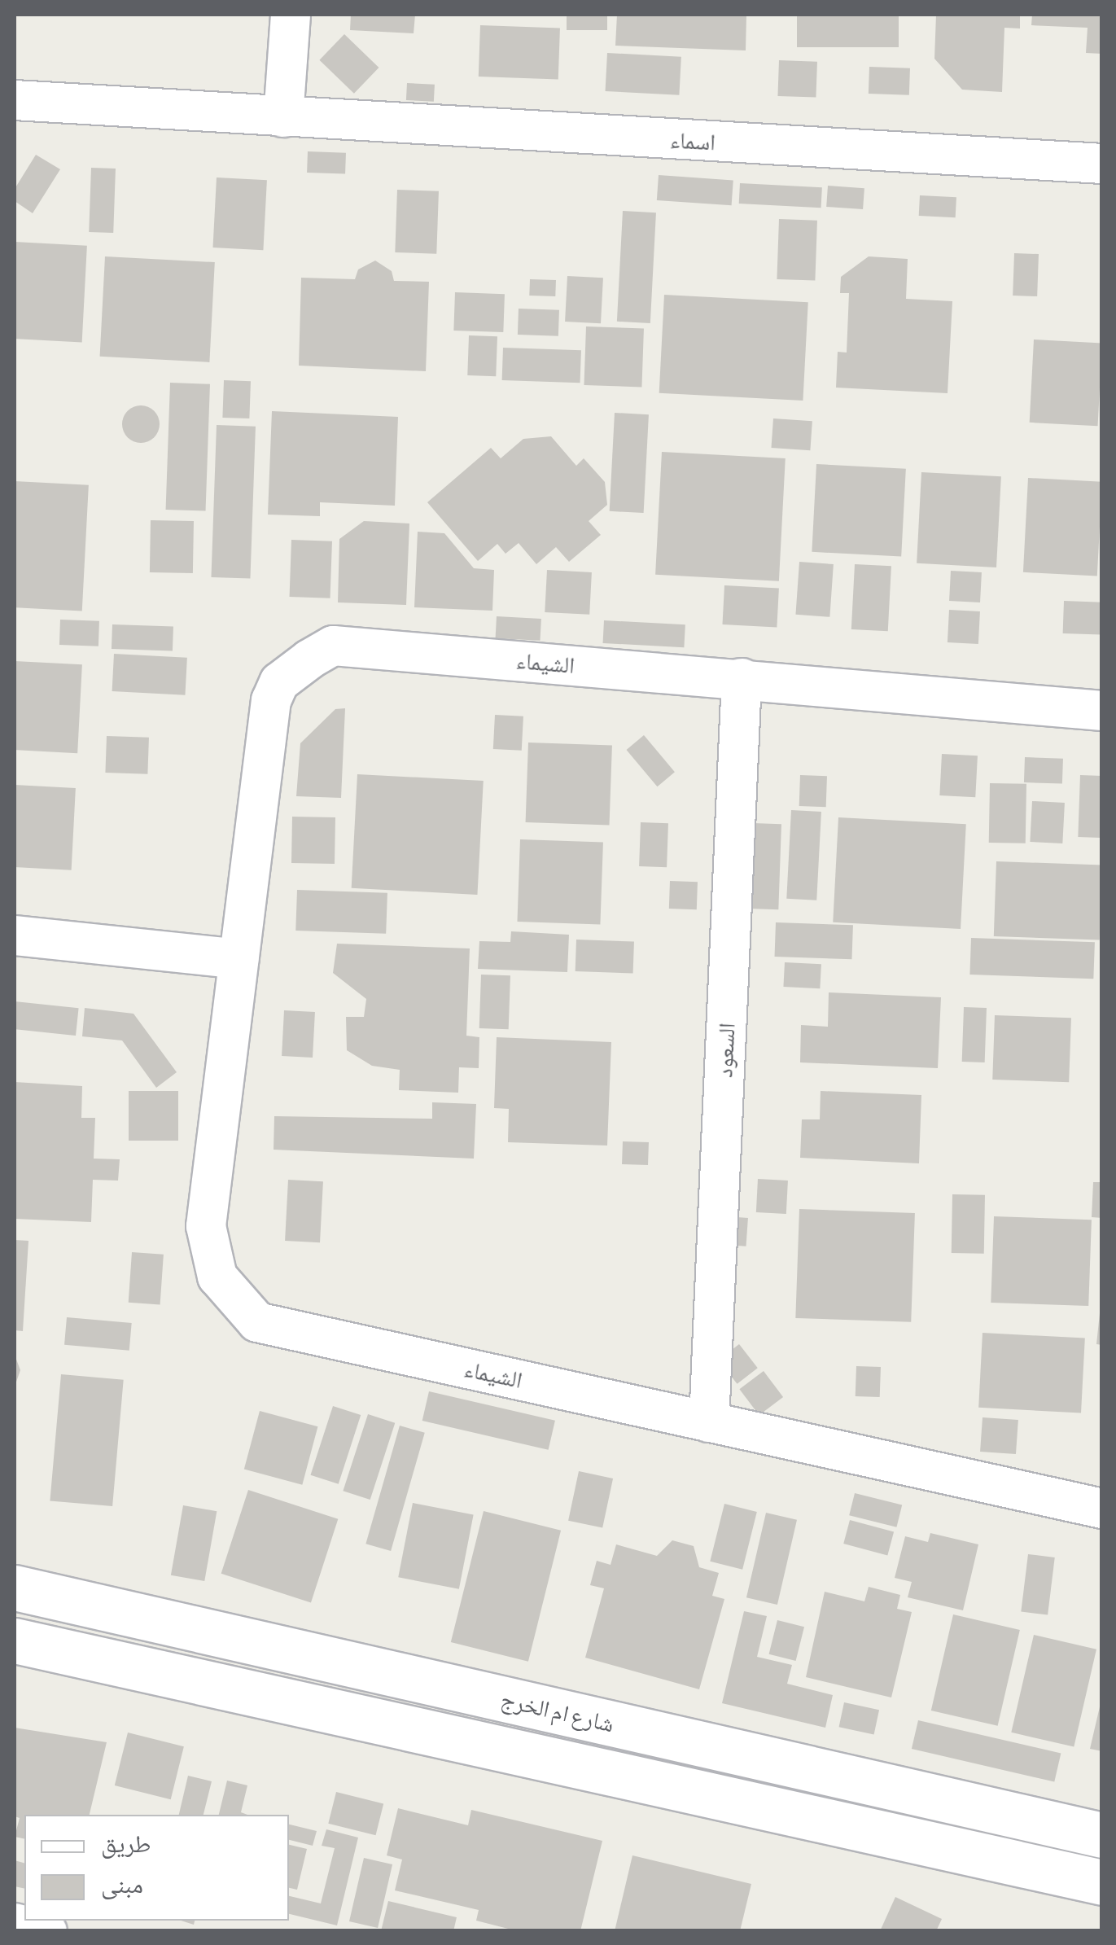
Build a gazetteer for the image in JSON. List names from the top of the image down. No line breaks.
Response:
{"streets":{"street":["اسماء","الشيماء","السعود","شارع ام الخرج"]},"crossings":[["الشيماء","السعود"]],"legend":["طريق","مبنى"]}
